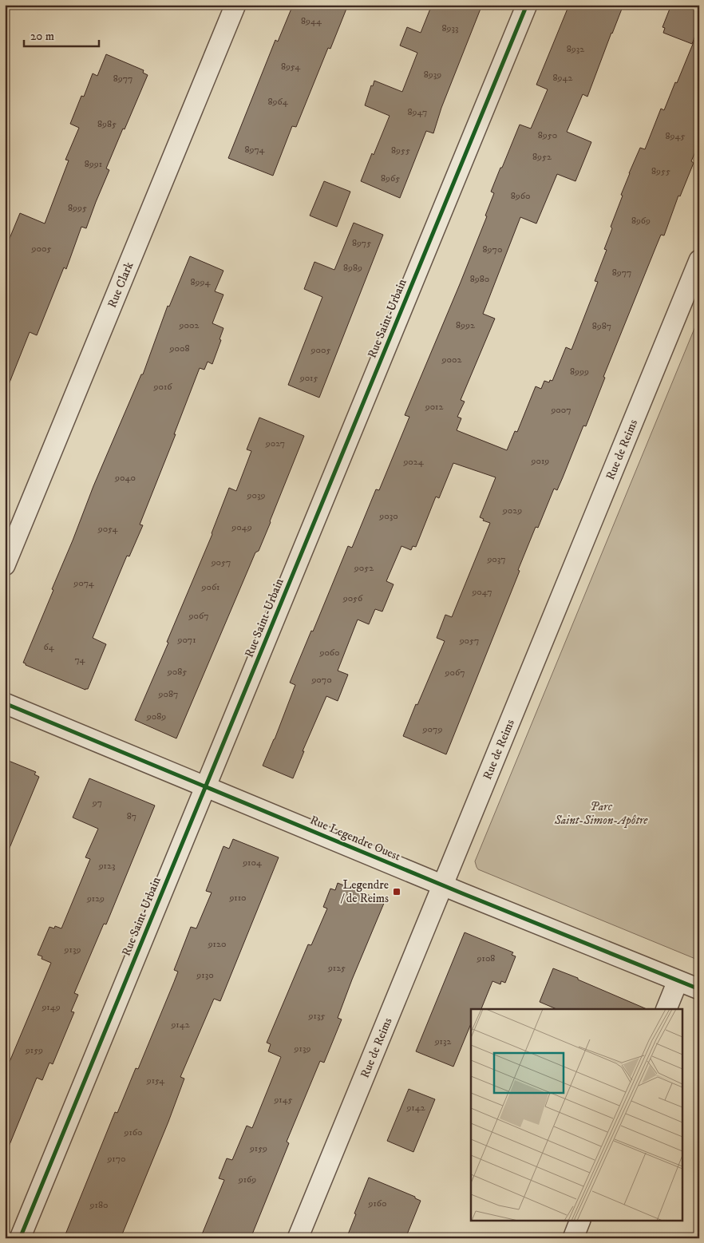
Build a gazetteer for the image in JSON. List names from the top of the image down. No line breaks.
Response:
{"streets":{"street":["Rue Clark","Rue Saint-Urbain","Rue de Reims","Rue Legendre Ouest"]},"crossings":[["Rue Saint-Urbain","Rue Legendre Ouest"],["Rue de Reims","Rue Legendre Ouest"]],"parks":["Parc Saint-Simon-Apôtre"],"places":{"transit":["Legendre / de Reims"]},"house_numbers":["8944","8933","8932","8954","8939","8942","8977","8964","8947","8985","8950","8945","8974","8955","8952","8991","8955","8965","8960","8995","8969","8975","9005","8970","8989","8977","8980","8994","9002","8992","8987","9008","9005","9002","8999","9015","9016","9012","9007","9027","9019","9024","9040","9039","9029","9030","9049","9054","9037","9057","9052","9074","9061","9047","9056","9067","9071","9057","64","9060","74","9085","9067","9070","9087","9089","9079","97","87","9104","9123","9110","9129","9120","9139","9108","9125","9130","9149","9135","9142","9132","9139","9159","9154","9145","9142","9160","9159","9170","9169","9160","9180"],"scale_bar":"20 m"}
